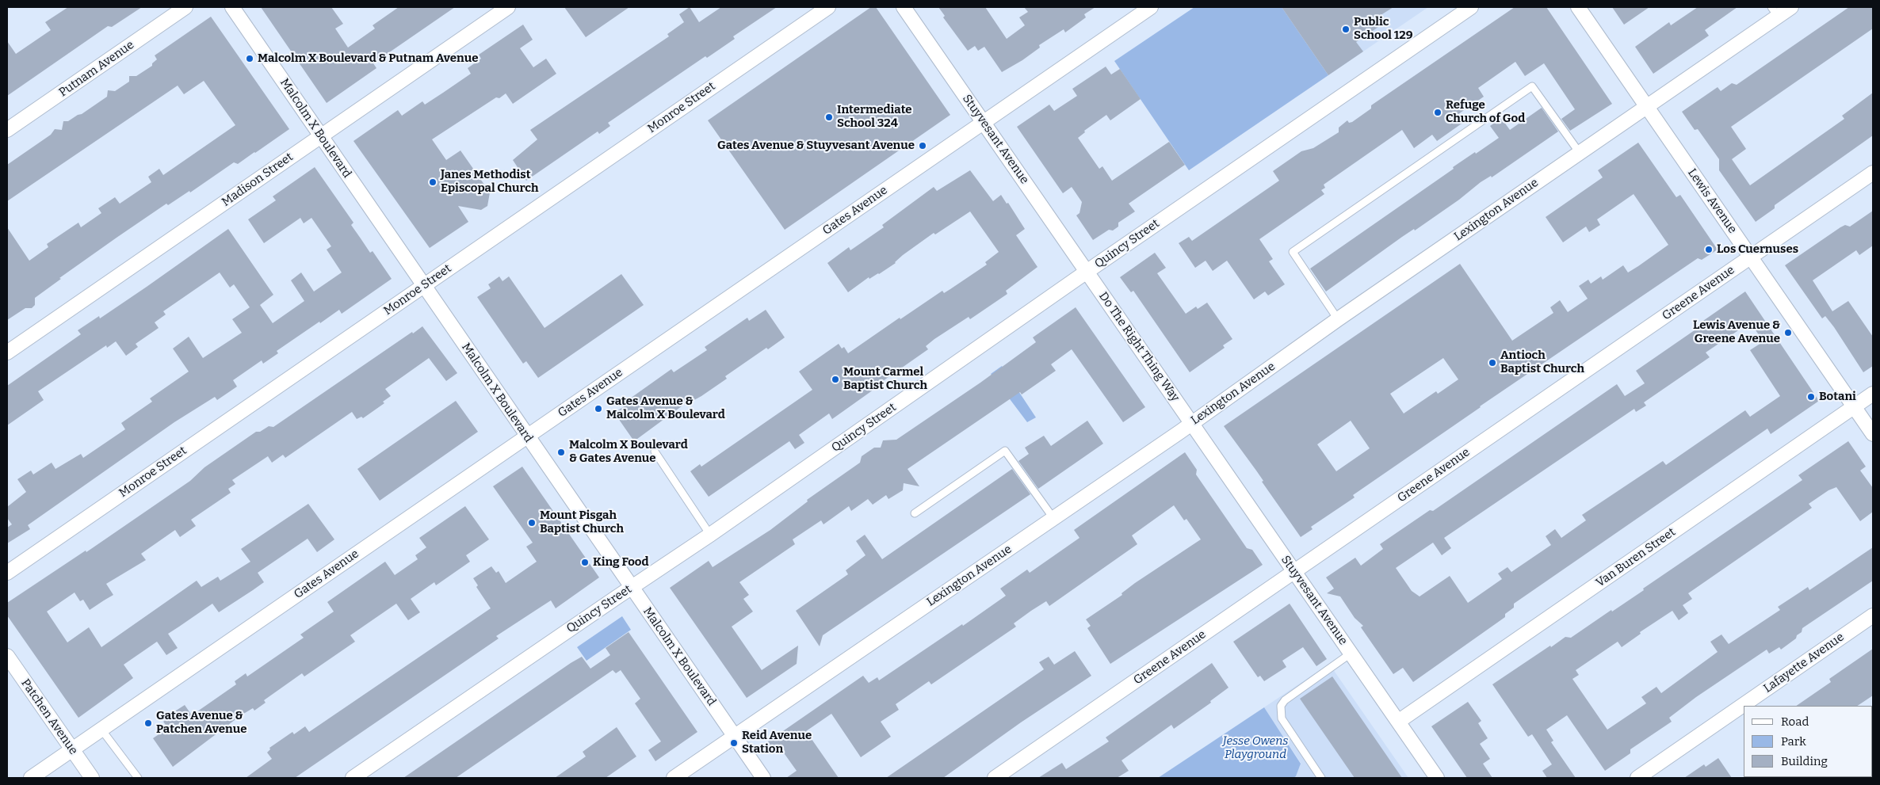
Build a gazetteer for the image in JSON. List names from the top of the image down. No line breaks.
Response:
{"streets":{"street":["Putnam Avenue","Monroe Street","Malcolm X Boulevard","Stuyvesant Avenue","Madison Street","Lewis Avenue","Lexington Avenue","Gates Avenue","Quincy Street","Greene Avenue","Do The Right Thing Way","Van Buren Street","Lafayette Avenue","Patchen Avenue"]},"crossings":[["Monroe Street","Malcolm X Boulevard"],["Malcolm X Boulevard","Madison Street"],["Malcolm X Boulevard","Lexington Avenue"],["Malcolm X Boulevard","Gates Avenue"],["Malcolm X Boulevard","Quincy Street"],["Stuyvesant Avenue","Lexington Avenue"],["Stuyvesant Avenue","Gates Avenue"],["Stuyvesant Avenue","Quincy Street"],["Stuyvesant Avenue","Greene Avenue"],["Stuyvesant Avenue","Do The Right Thing Way"],["Stuyvesant Avenue","Van Buren Street"],["Lewis Avenue","Lexington Avenue"],["Lewis Avenue","Greene Avenue"],["Lewis Avenue","Van Buren Street"],["Lexington Avenue","Do The Right Thing Way"],["Gates Avenue","Patchen Avenue"],["Quincy Street","Do The Right Thing Way"]],"parks":["Jesse Owens Playground"],"places":["Public School 129","Malcolm X Boulevard & Putnam Avenue","Refuge Church of God","Intermediate School 324","Gates Avenue & Stuyvesant Avenue","Janes Methodist Episcopal Church","Los Cuernuses","Lewis Avenue & Greene Avenue","Antioch Baptist Church","Mount Carmel Baptist Church","Botani","Gates Avenue & Malcolm X Boulevard","Malcolm X Boulevard & Gates Avenue","Mount Pisgah Baptist Church","King Food","Gates Avenue & Patchen Avenue","Reid Avenue Station"],"legend":["Road","Park","Building"]}
